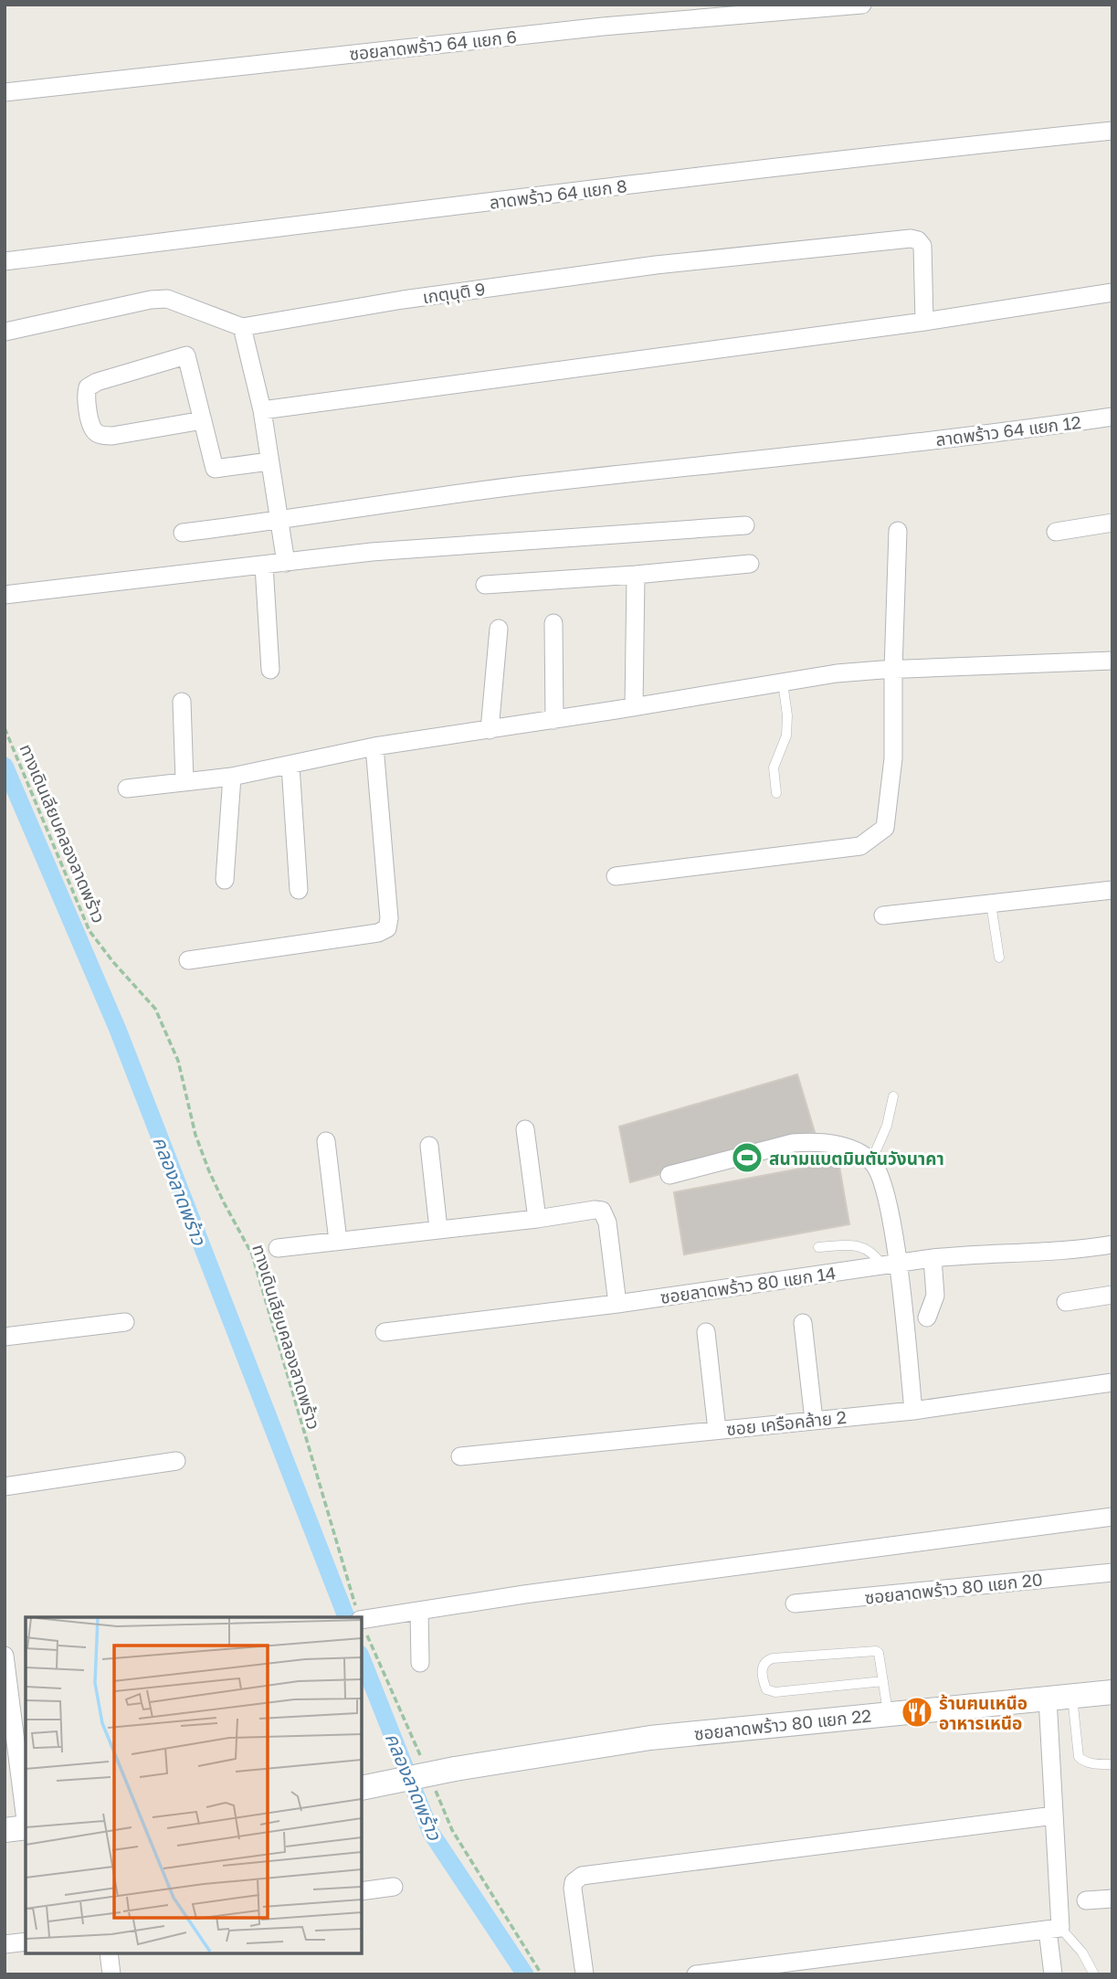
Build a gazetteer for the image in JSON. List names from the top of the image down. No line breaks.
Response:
{"streets":{"street":["ซอยลาดพร้าว 64 แยก 6","ลาดพร้าว 64 แยก 8","เกตุนุติ 9","ลาดพร้าว 64 แยก 12","ซอยลาดพร้าว 80 แยก 14","ซอย เครือคล้าย 2","ซอยลาดพร้าว 80 แยก 20","ซอยลาดพร้าว 80 แยก 22"],"path":["ทางเดินเลียบคลองลาดพร้าว"]},"water":["คลองลาดพร้าว"],"places":{"sports":["สนามแบตมินตันวังนาคา"],"restaurant":["ร้านฅนเหนือ อาหารเหนือ"]}}
